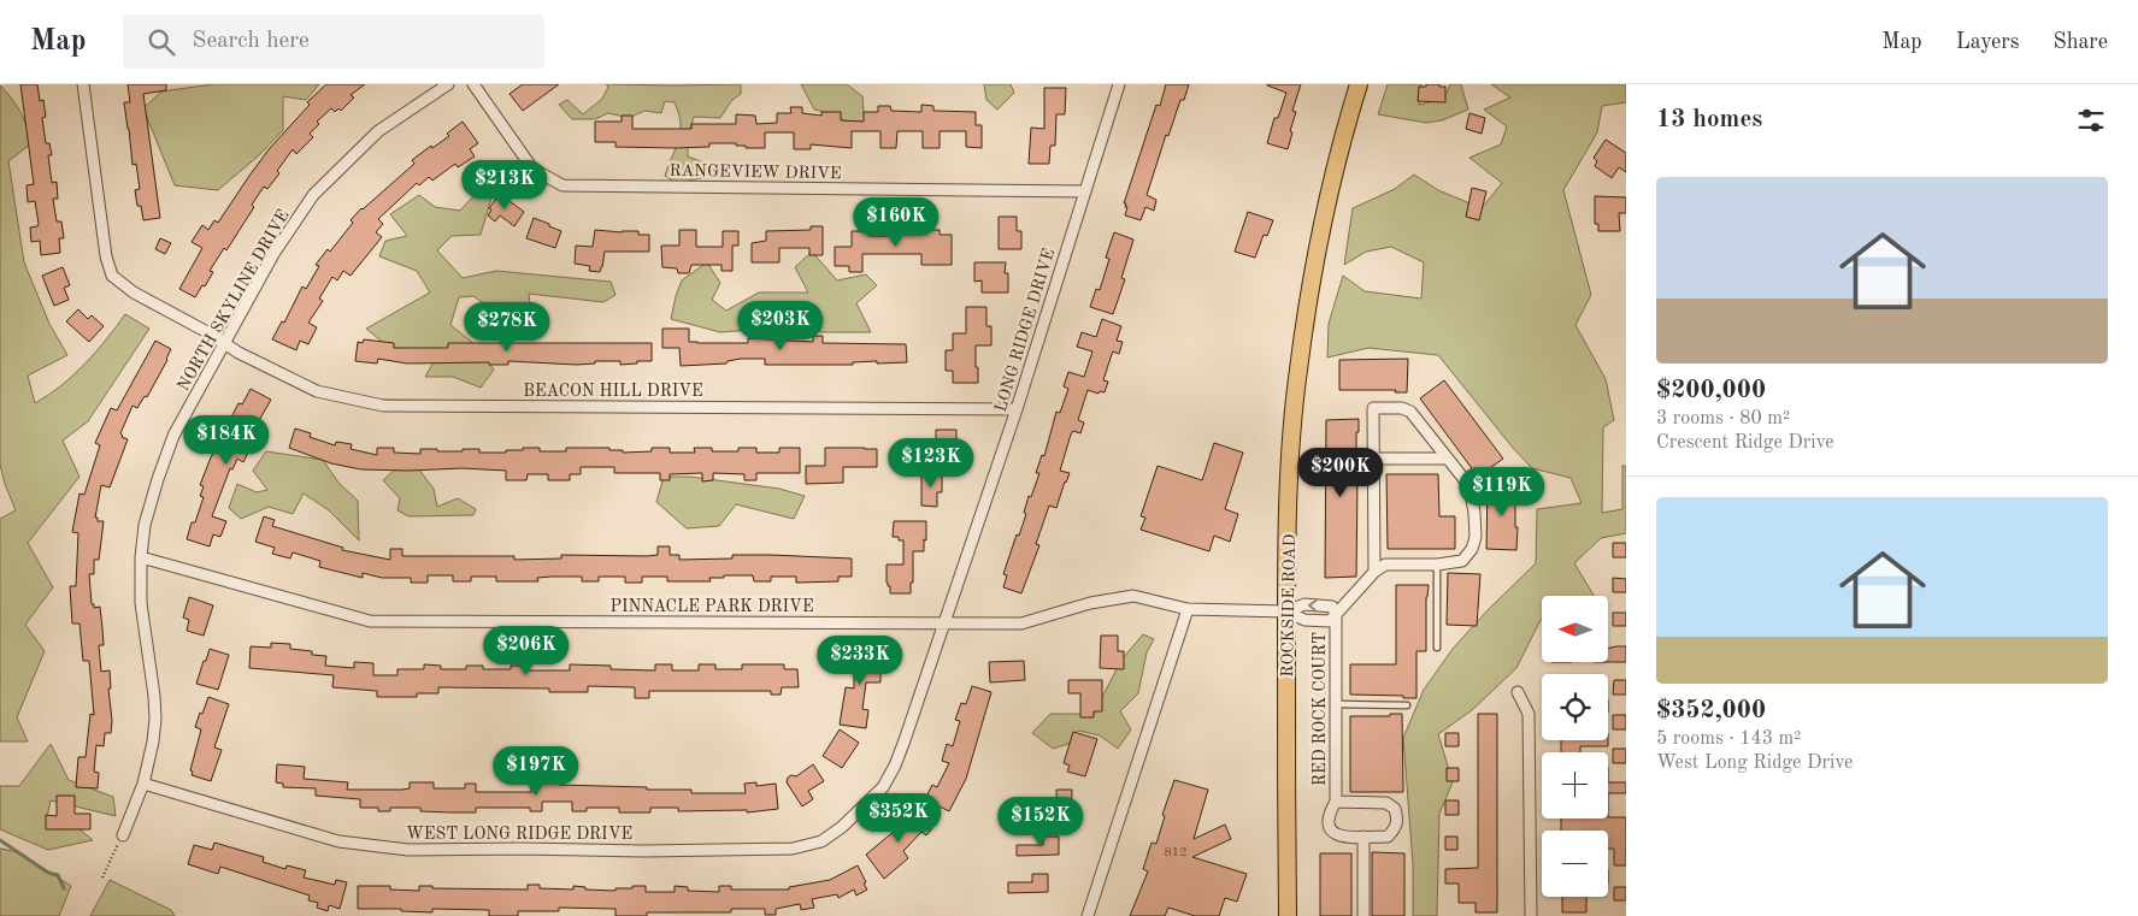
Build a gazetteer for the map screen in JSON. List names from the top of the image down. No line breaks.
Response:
{"streets":{"main road":["ROCKSIDE ROAD"],"street":["RANGEVIEW DRIVE","NORTH SKYLINE DRIVE","LONG RIDGE DRIVE","BEACON HILL DRIVE","PINNACLE PARK DRIVE","RED ROCK COURT","WEST LONG RIDGE DRIVE"]},"crossings":[["RANGEVIEW DRIVE","LONG RIDGE DRIVE"],["NORTH SKYLINE DRIVE","BEACON HILL DRIVE"],["NORTH SKYLINE DRIVE","PINNACLE PARK DRIVE"],["NORTH SKYLINE DRIVE","WEST LONG RIDGE DRIVE"],["LONG RIDGE DRIVE","BEACON HILL DRIVE"],["LONG RIDGE DRIVE","PINNACLE PARK DRIVE"],["LONG RIDGE DRIVE","WEST LONG RIDGE DRIVE"],["PINNACLE PARK DRIVE","ROCKSIDE ROAD"],["PINNACLE PARK DRIVE","RED ROCK COURT"]],"house_numbers":["812"],"north":"left","page":{"header":"Map","search":"Search here","nav":["Map","Layers","Share"],"heading":"13 homes","list":[{"name":"$200,000","note":"3 rooms · 80 m² · Crescent Ridge Drive"},{"name":"$352,000","note":"5 rooms · 143 m² · West Long Ridge Drive"}],"price":["$213K","$160K","$203K","$278K","$184K","$123K","$200K","$119K","$206K","$233K","$197K","$352K","$152K"],"map_buttons":["+","−"]}}
